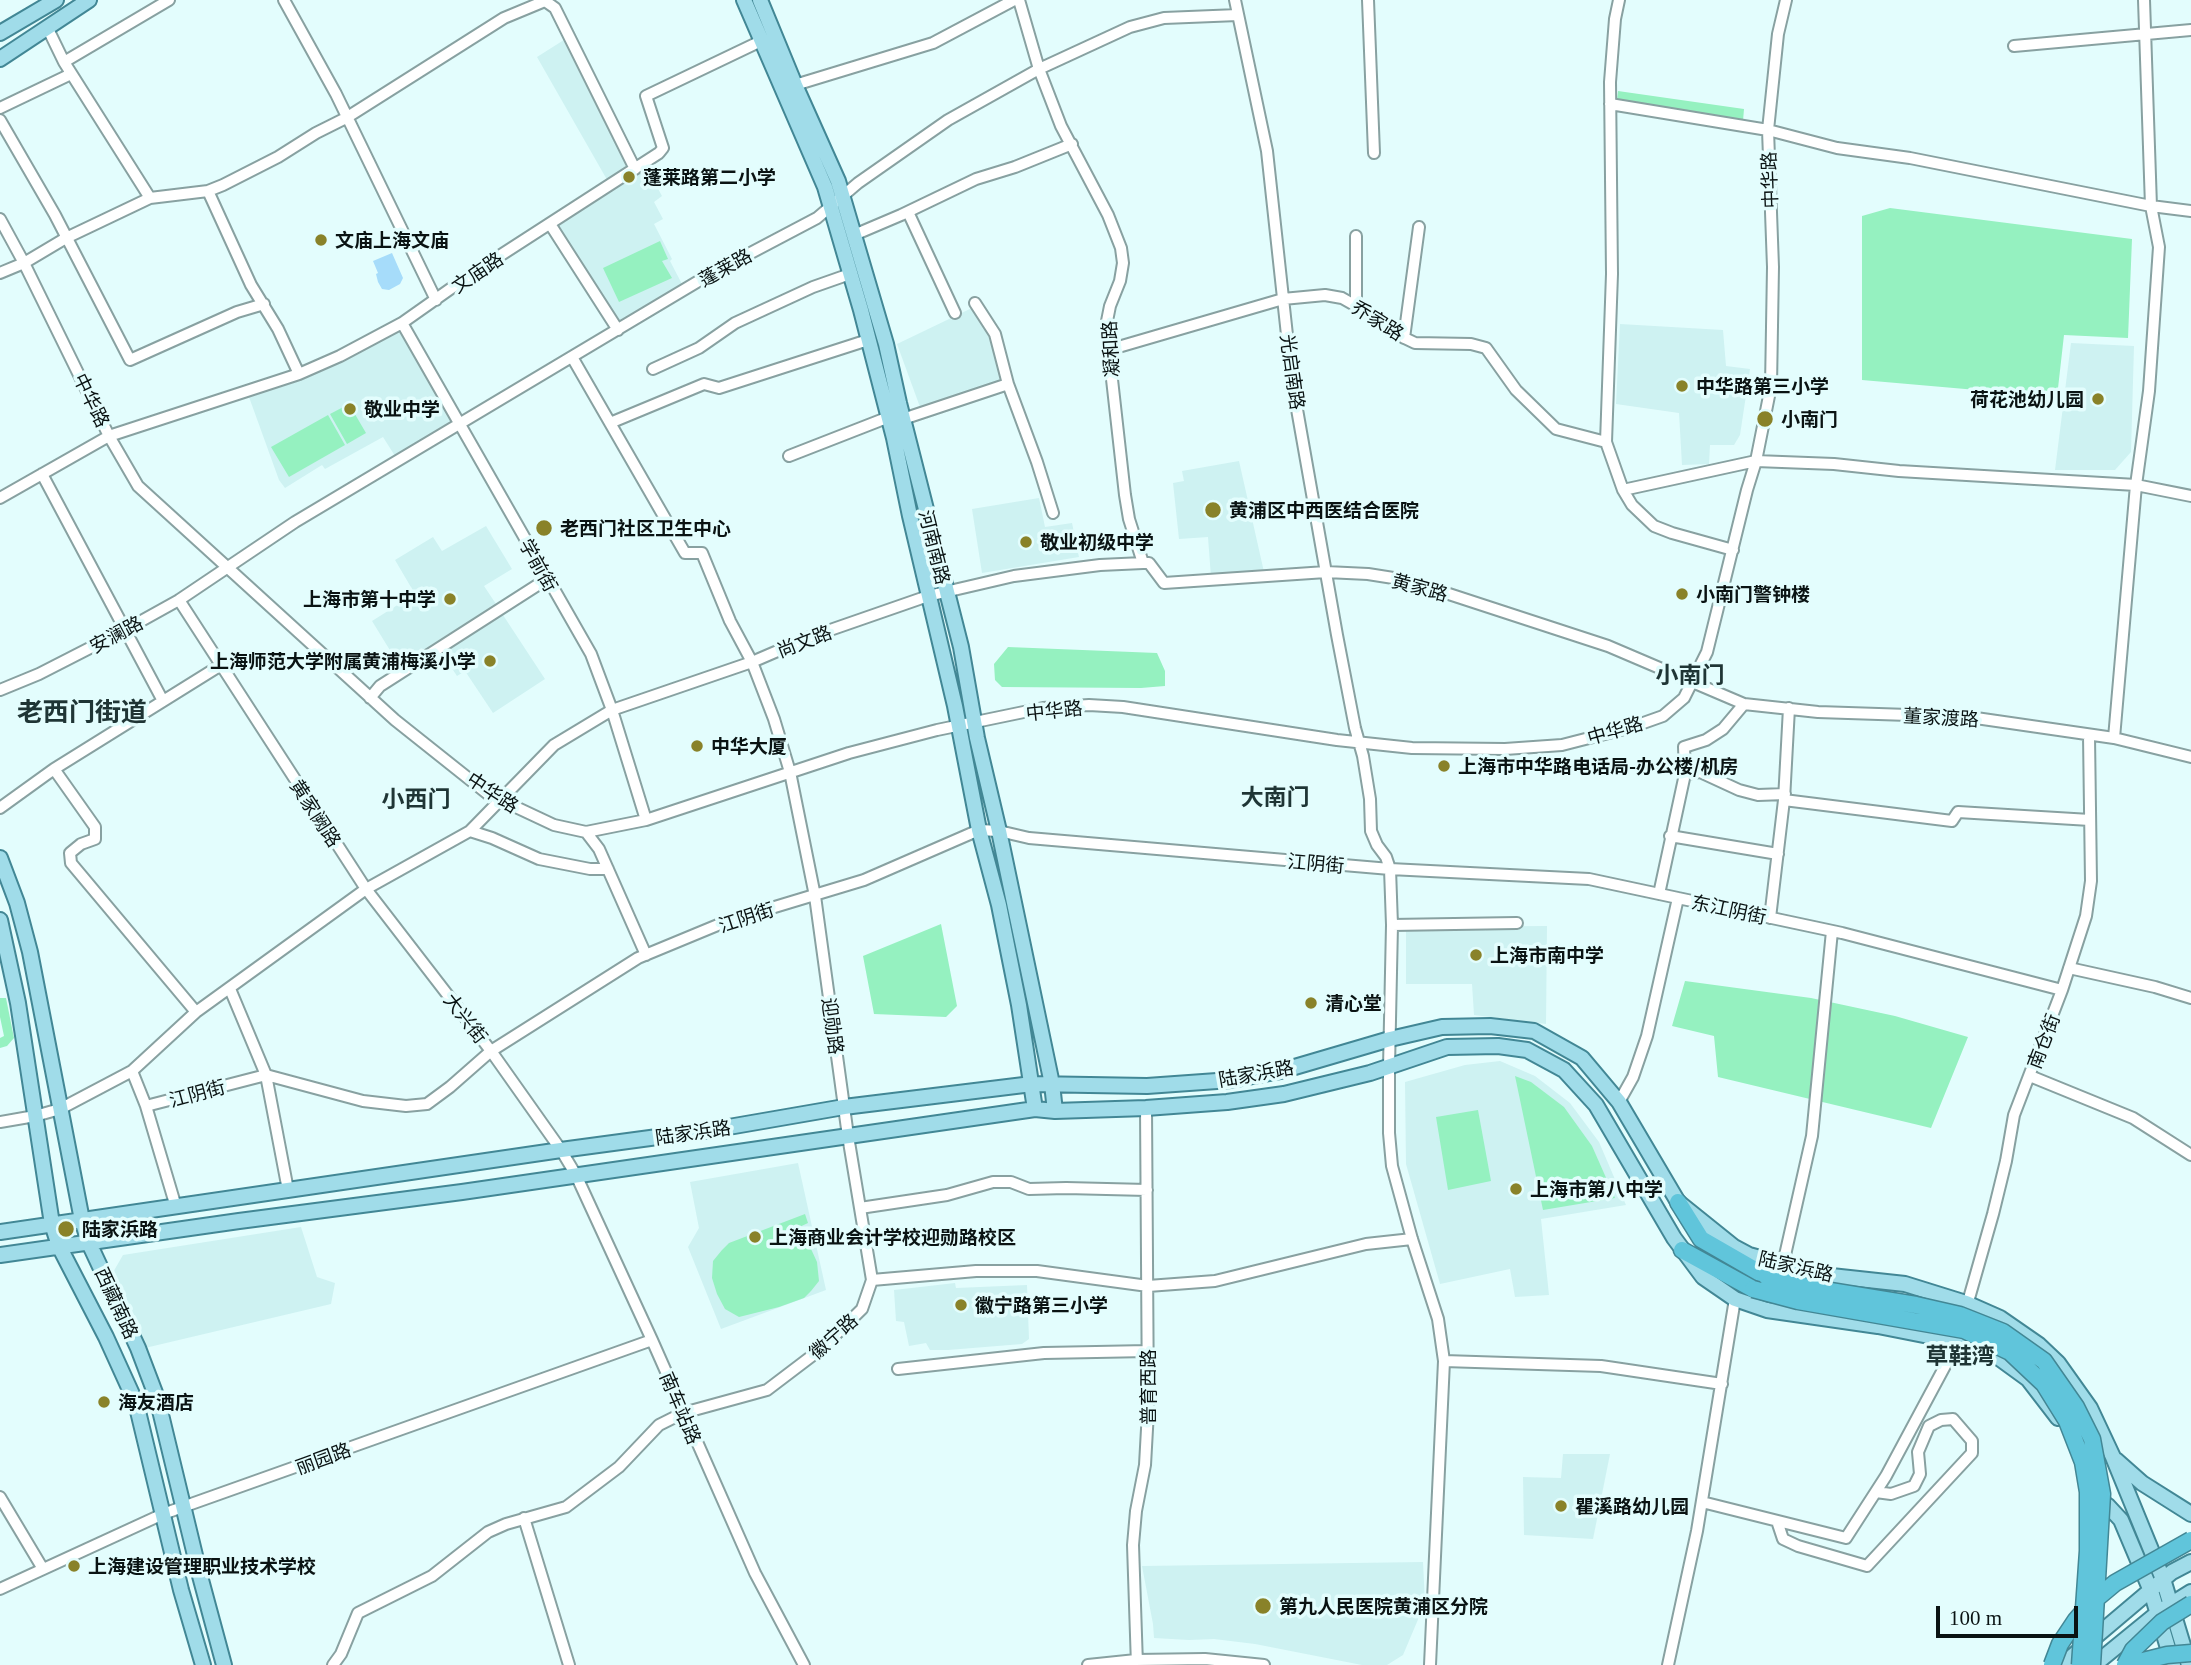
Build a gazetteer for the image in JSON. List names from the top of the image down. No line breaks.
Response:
{"streets":{"main road":["河南南路","陆家浜路","西藏南路"],"street":["中华路","蓬莱路","文庙路","乔家路","凝和路","光启南路","学前街","黄家路","安澜路","尚文路","董家渡路","黄家阙路","江阴街","东江阴街","大兴街","迎勋路","南仓街","徽宁路","普育西路","南车站路","丽园路"]},"crossings":[["中华路","蓬莱路"],["中华路","文庙路"],["中华路","光启南路"],["中华路","河南南路"],["中华路","学前街"],["中华路","黄家路"],["中华路","安澜路"],["中华路","尚文路"],["中华路","董家渡路"],["中华路","迎勋路"],["蓬莱路","凝和路"],["蓬莱路","光启南路"],["蓬莱路","河南南路"],["蓬莱路","学前街"],["蓬莱路","安澜路"],["文庙路","河南南路"],["文庙路","学前街"],["乔家路","凝和路"],["乔家路","光启南路"],["凝和路","黄家路"],["凝和路","尚文路"],["光启南路","黄家路"],["光启南路","江阴街"],["光启南路","东江阴街"],["河南南路","尚文路"],["河南南路","江阴街"],["河南南路","陆家浜路"],["学前街","尚文路"],["黄家路","尚文路"],["黄家路","董家渡路"],["安澜路","黄家阙路"],["尚文路","迎勋路"],["董家渡路","南仓街"],["黄家阙路","大兴街"],["江阴街","东江阴街"],["江阴街","大兴街"],["江阴街","迎勋路"],["东江阴街","南仓街"],["大兴街","陆家浜路"],["大兴街","南车站路"],["迎勋路","陆家浜路"],["迎勋路","徽宁路"],["南仓街","陆家浜路"],["陆家浜路","西藏南路"],["陆家浜路","普育西路"],["陆家浜路","南车站路"],["西藏南路","丽园路"],["徽宁路","南车站路"],["南车站路","丽园路"]],"districts":["小南门","老西门街道","大南门","小西门","草鞋湾"],"places":["蓬莱路第二小学","文庙上海文庙","中华路第三小学","荷花池幼儿园","敬业中学","小南门","黄浦区中西医结合医院","老西门社区卫生中心","敬业初级中学","小南门警钟楼","上海市第十中学","上海师范大学附属黄浦梅溪小学","中华大厦","上海市中华路电话局-办公楼/机房","上海市南中学","清心堂","上海市第八中学","陆家浜路","上海商业会计学校迎勋路校区","徽宁路第三小学","海友酒店","瞿溪路幼儿园","上海建设管理职业技术学校","第九人民医院黄浦区分院"],"scale_bar":"100 m"}
